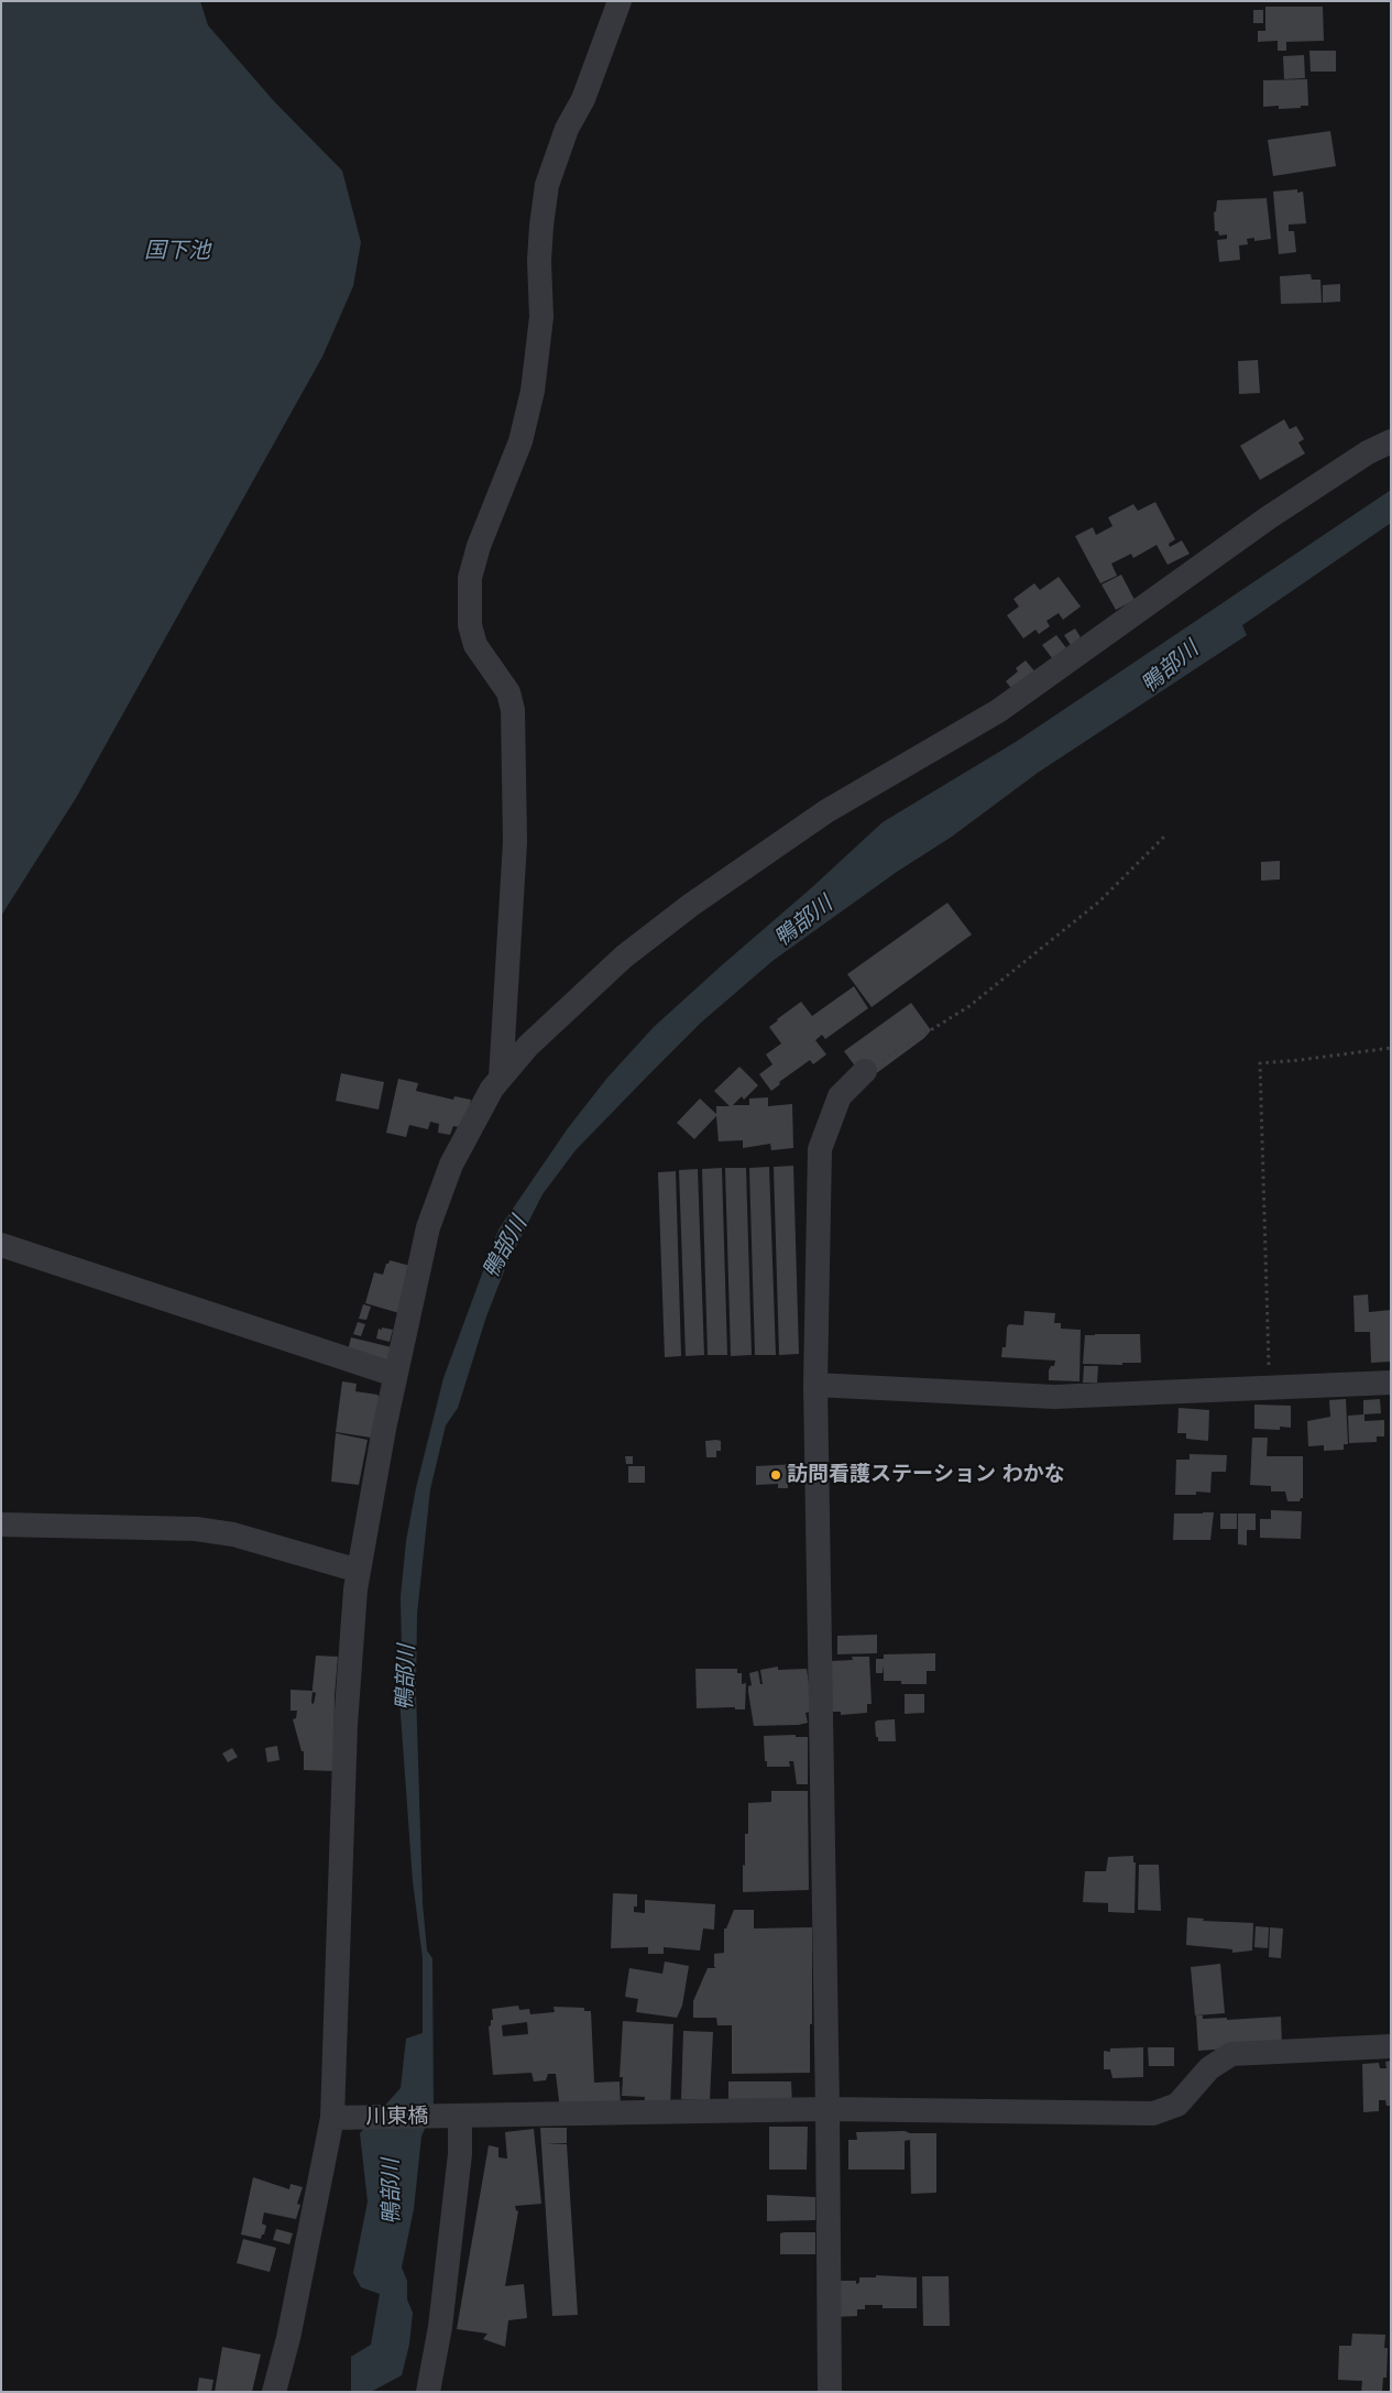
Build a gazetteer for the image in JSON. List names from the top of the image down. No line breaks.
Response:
{"streets":{"street":["川東橋"]},"water":["国下池","鴨部川"],"places":["訪問看護ステーション わかな"]}
